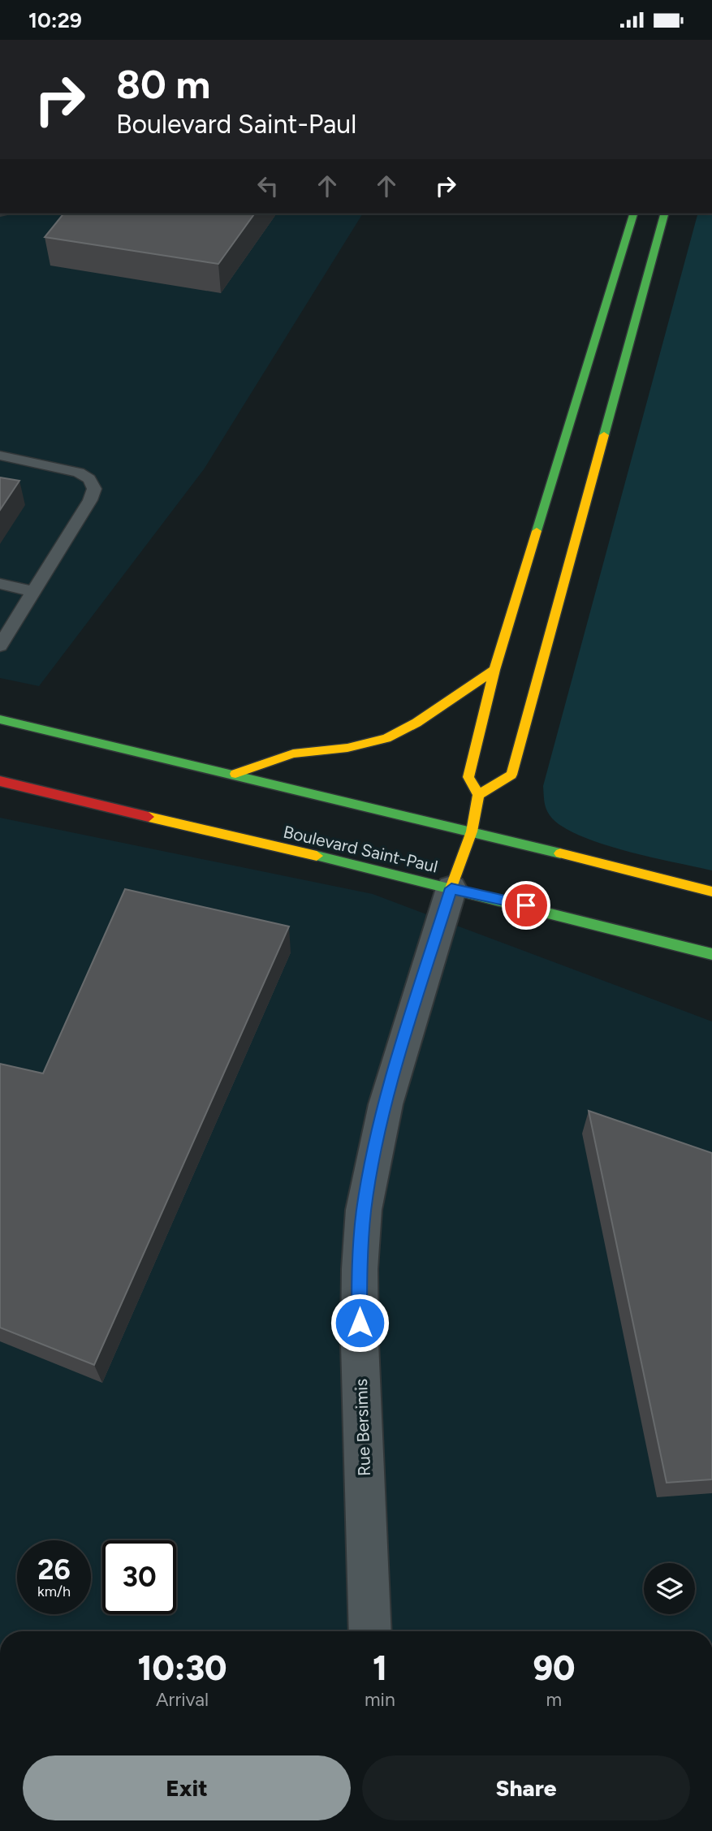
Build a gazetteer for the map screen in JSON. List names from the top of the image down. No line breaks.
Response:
{"streets":{"main road":["Boulevard Saint-Paul"],"street":["Rue Bersimis"]},"crossings":[["Boulevard Saint-Paul","Rue Bersimis"]],"page":{"status":"10:29","turn":["80 m","Boulevard Saint-Paul"],"speed":"26 km/h","limit":"30","eta":["10:30","Arrival","1","min","90","m"],"buttons":["Exit","Share"]}}
